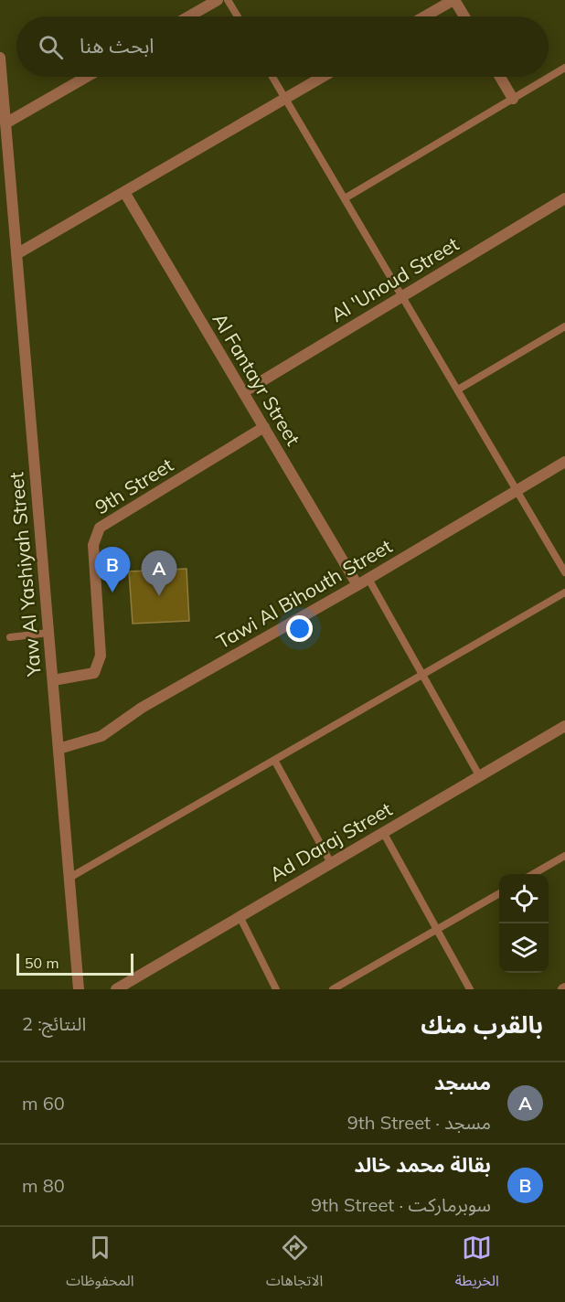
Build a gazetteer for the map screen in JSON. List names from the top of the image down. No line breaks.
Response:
{"streets":{"street":["Al 'Unoud Street","Al Fantayr Street","9th Street","Yaw Al Yashiyah Street","Tawi Al Bihouth Street","Ad Daraj Street"]},"crossings":[["Al 'Unoud Street","Al Fantayr Street"],["Al Fantayr Street","9th Street"],["Al Fantayr Street","Tawi Al Bihouth Street"],["9th Street","Yaw Al Yashiyah Street"],["Yaw Al Yashiyah Street","Tawi Al Bihouth Street"]],"scale_bar":"50 m","page":{"search":"ابحث هنا","pins":["B","A"],"scale":"50 m","heading":["بالقرب منك","النتائج: 2"],"list":[{"mark":"A","name":"مسجد","note":"مسجد · 9th Street","value":"60 m"},{"mark":"B","name":"بقالة محمد خالد","note":"سوبرماركت · 9th Street","value":"80 m"}],"nav":["الخريطة","الاتجاهات","المحفوظات"]}}
